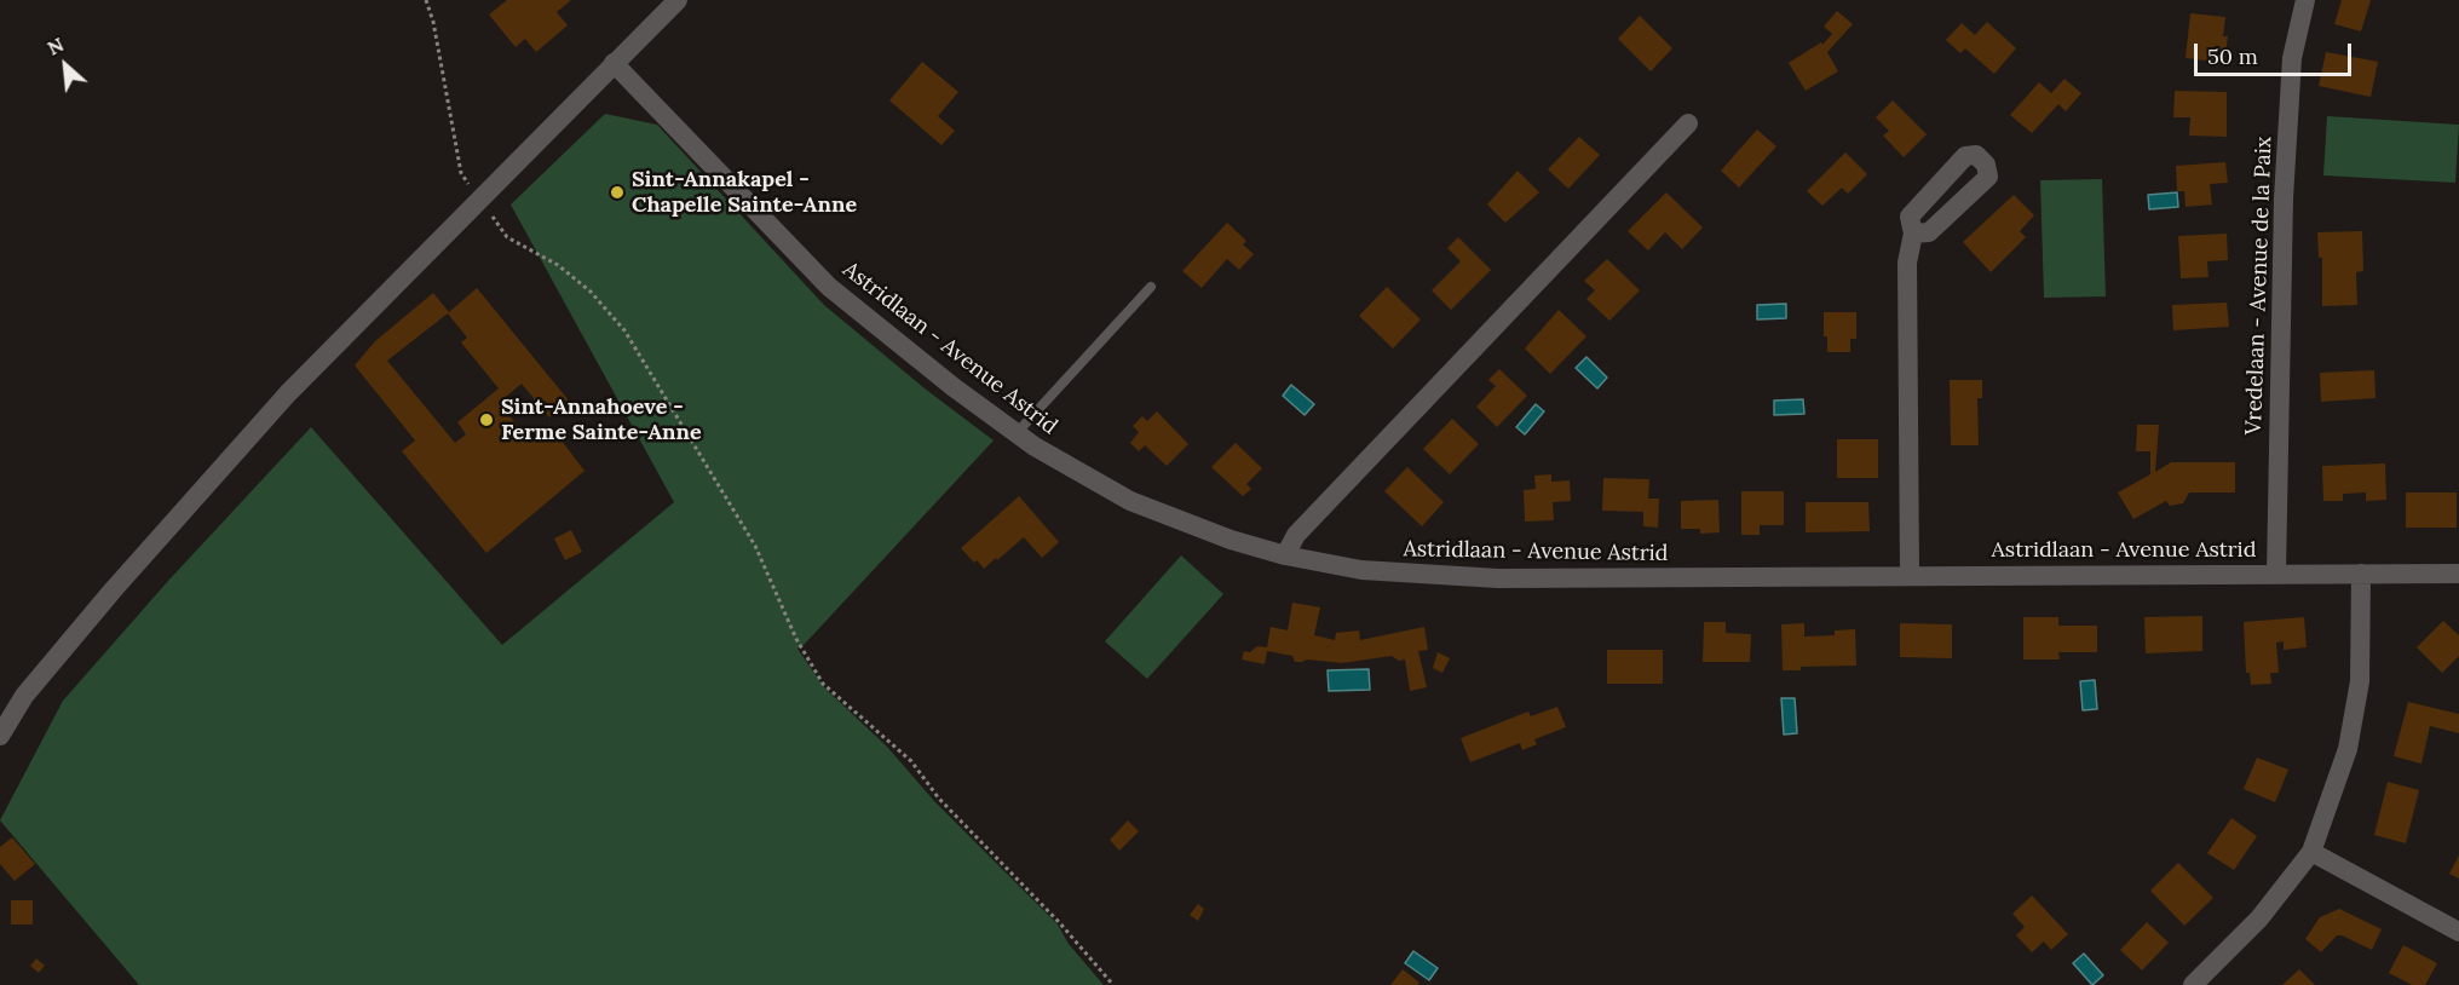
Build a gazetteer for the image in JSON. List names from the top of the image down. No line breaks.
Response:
{"streets":{"street":["Vredelaan - Avenue de la Paix","Astridlaan - Avenue Astrid"]},"crossings":[["Vredelaan - Avenue de la Paix","Astridlaan - Avenue Astrid"]],"places":["Sint-Annakapel - Chapelle Sainte-Anne","Sint-Annahoeve - Ferme Sainte-Anne"],"scale_bar":"50 m","north":"top left"}
